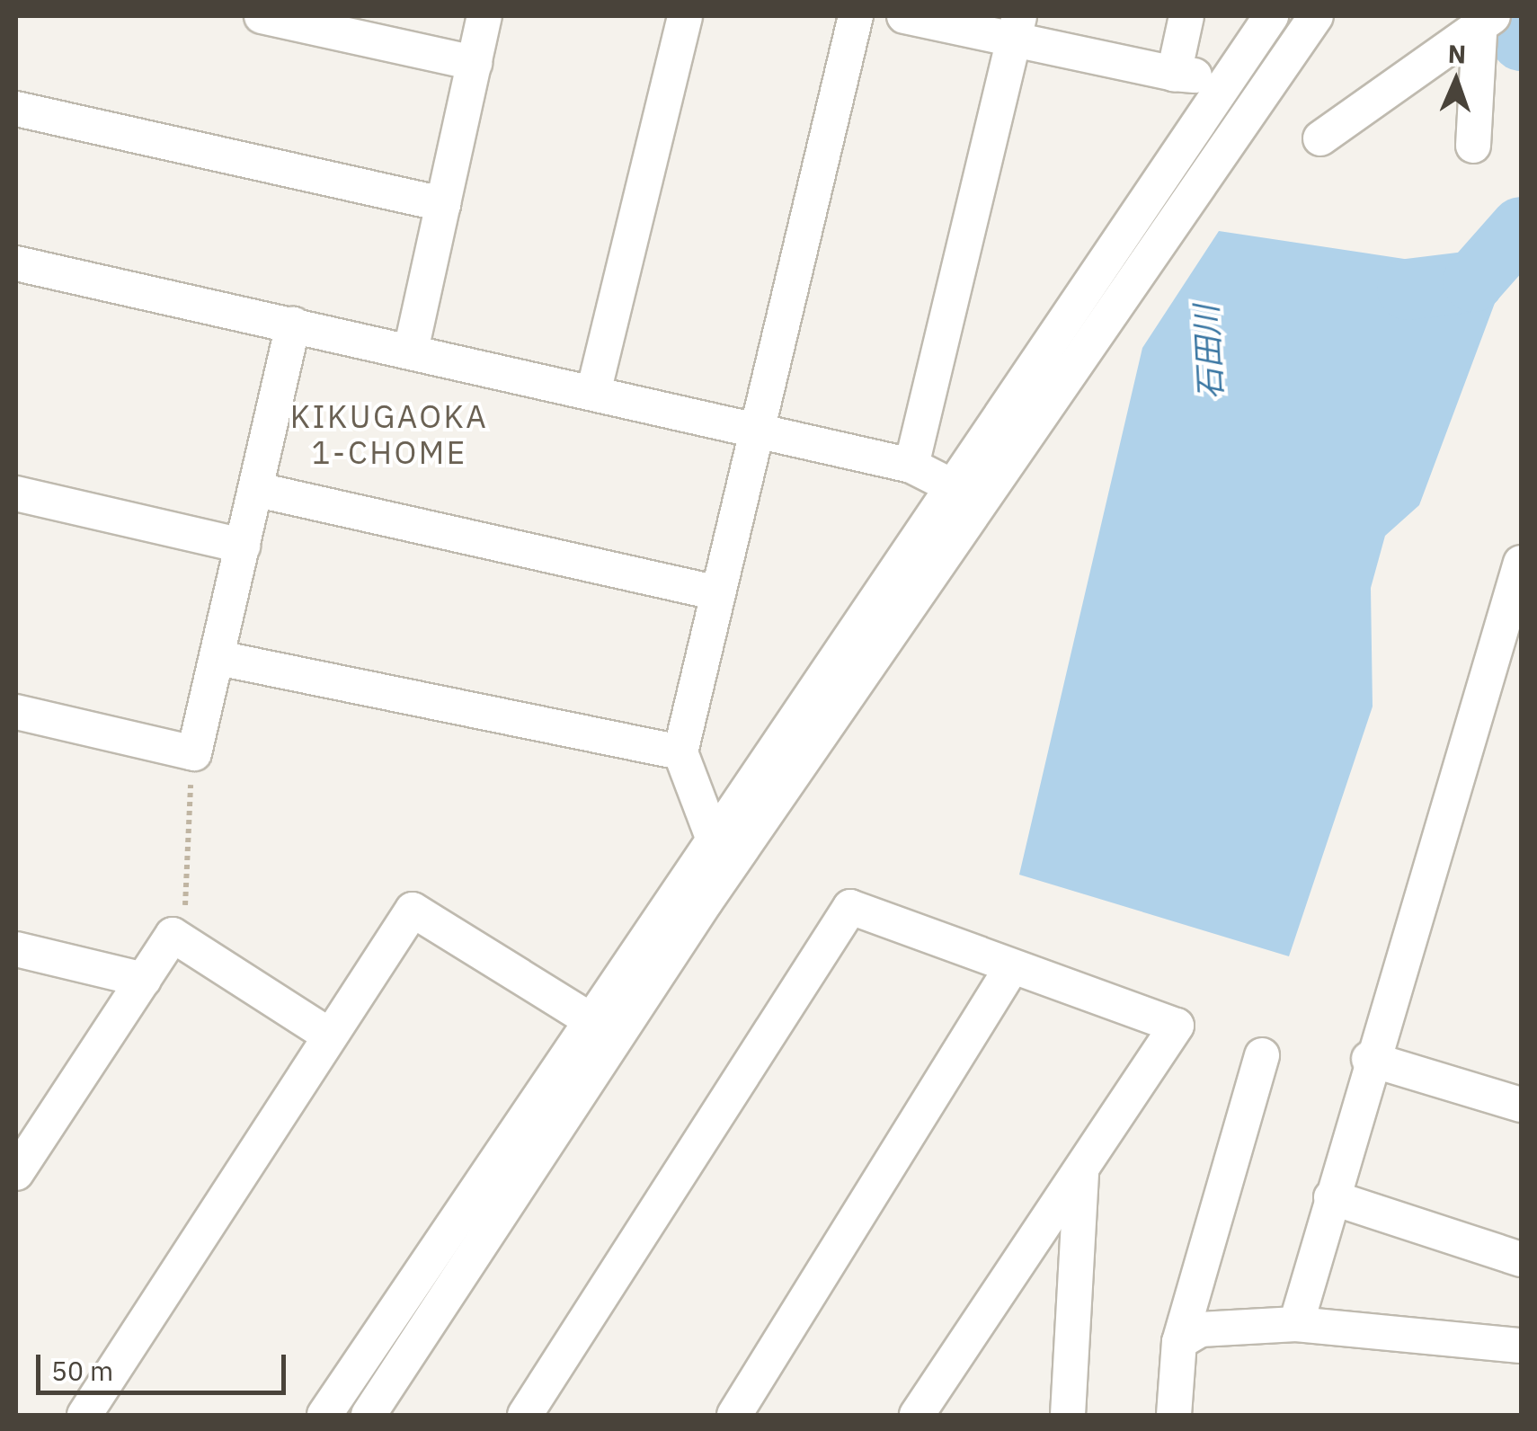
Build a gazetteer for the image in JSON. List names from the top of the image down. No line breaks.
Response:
{"districts":["KIKUGAOKA 1-CHOME"],"water":["石田川"],"scale_bar":"50 m","north":"top"}
